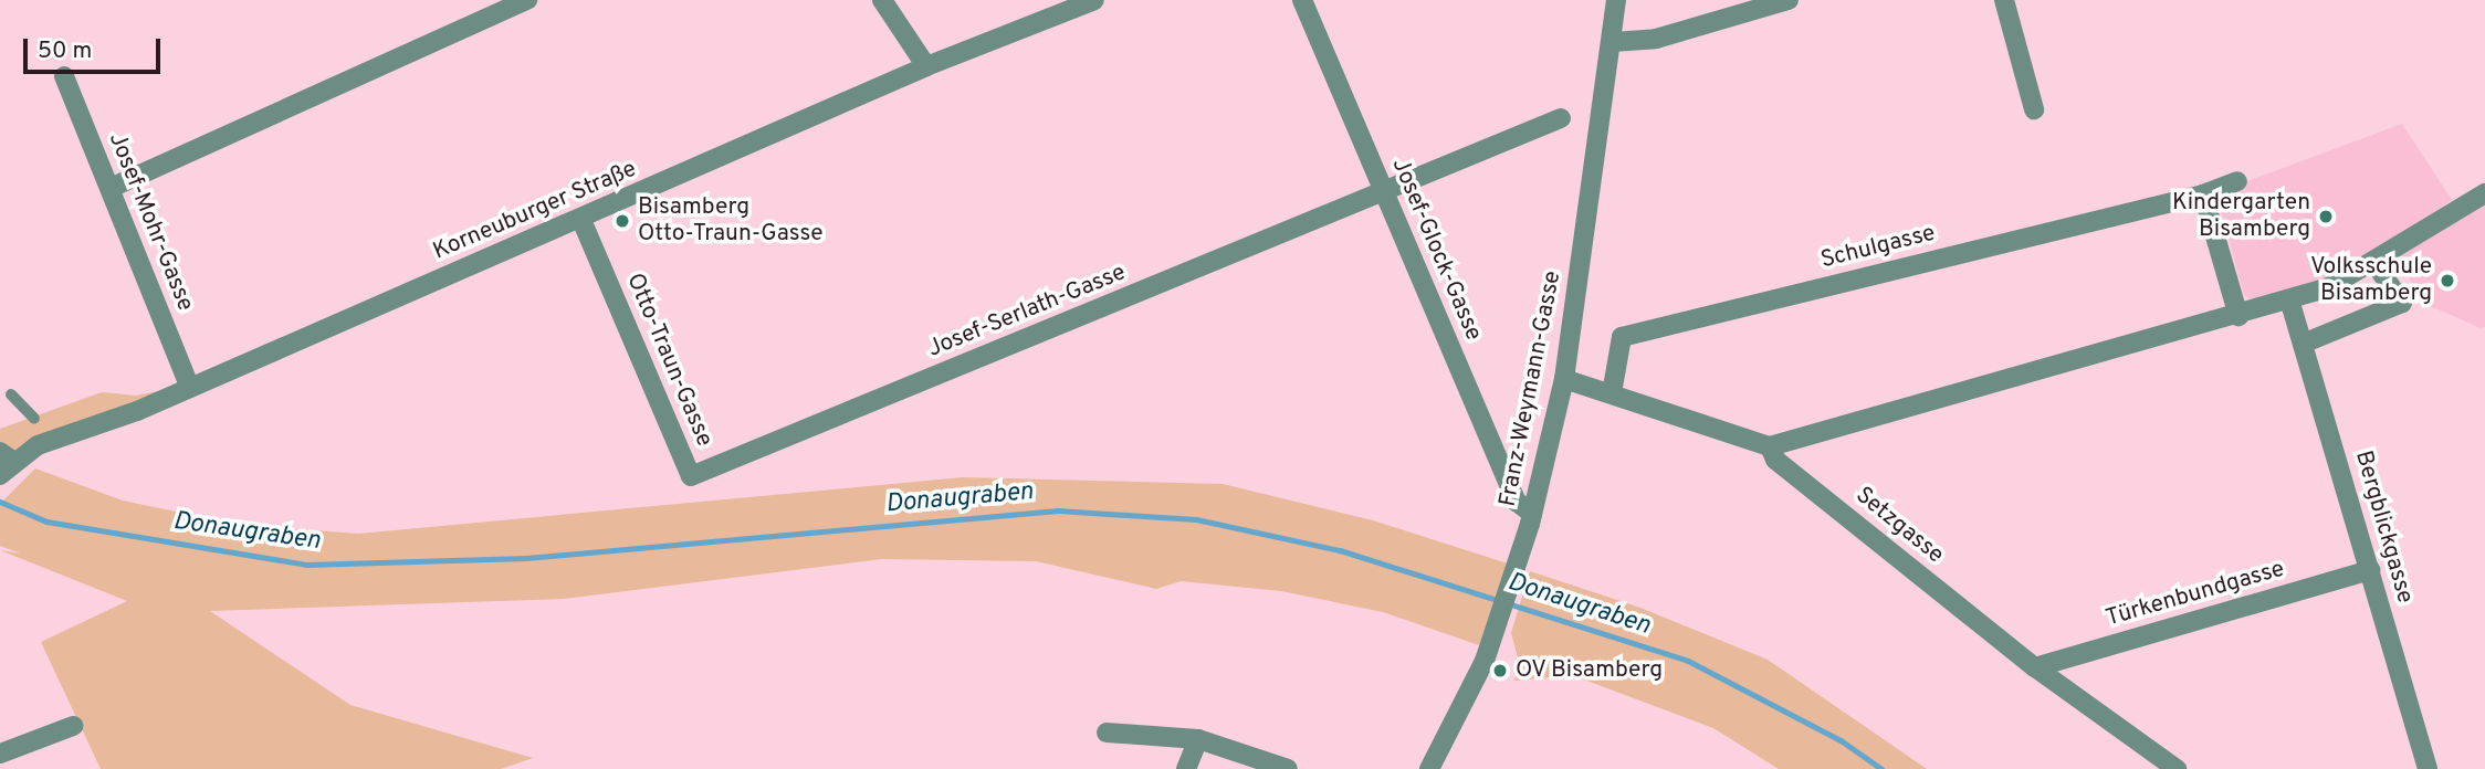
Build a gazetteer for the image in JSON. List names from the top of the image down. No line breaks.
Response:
{"streets":{"street":["Korneuburger Straße","Josef-Mohr-Gasse","Schulgasse","Josef-Glock-Gasse","Josef-Serlath-Gasse","Otto-Traun-Gasse","Franz-Weymann-Gasse","Setzgasse","Bergblickgasse","Türkenbundgasse"]},"crossings":[["Korneuburger Straße","Josef-Mohr-Gasse"],["Korneuburger Straße","Otto-Traun-Gasse"],["Josef-Glock-Gasse","Josef-Serlath-Gasse"],["Josef-Glock-Gasse","Franz-Weymann-Gasse"],["Josef-Serlath-Gasse","Otto-Traun-Gasse"],["Setzgasse","Türkenbundgasse"],["Bergblickgasse","Türkenbundgasse"]],"water":["Donaugraben"],"places":["Kindergarten Bisamberg","Bisamberg Otto-Traun-Gasse","Volksschule Bisamberg","OV Bisamberg"],"scale_bar":"50 m"}
